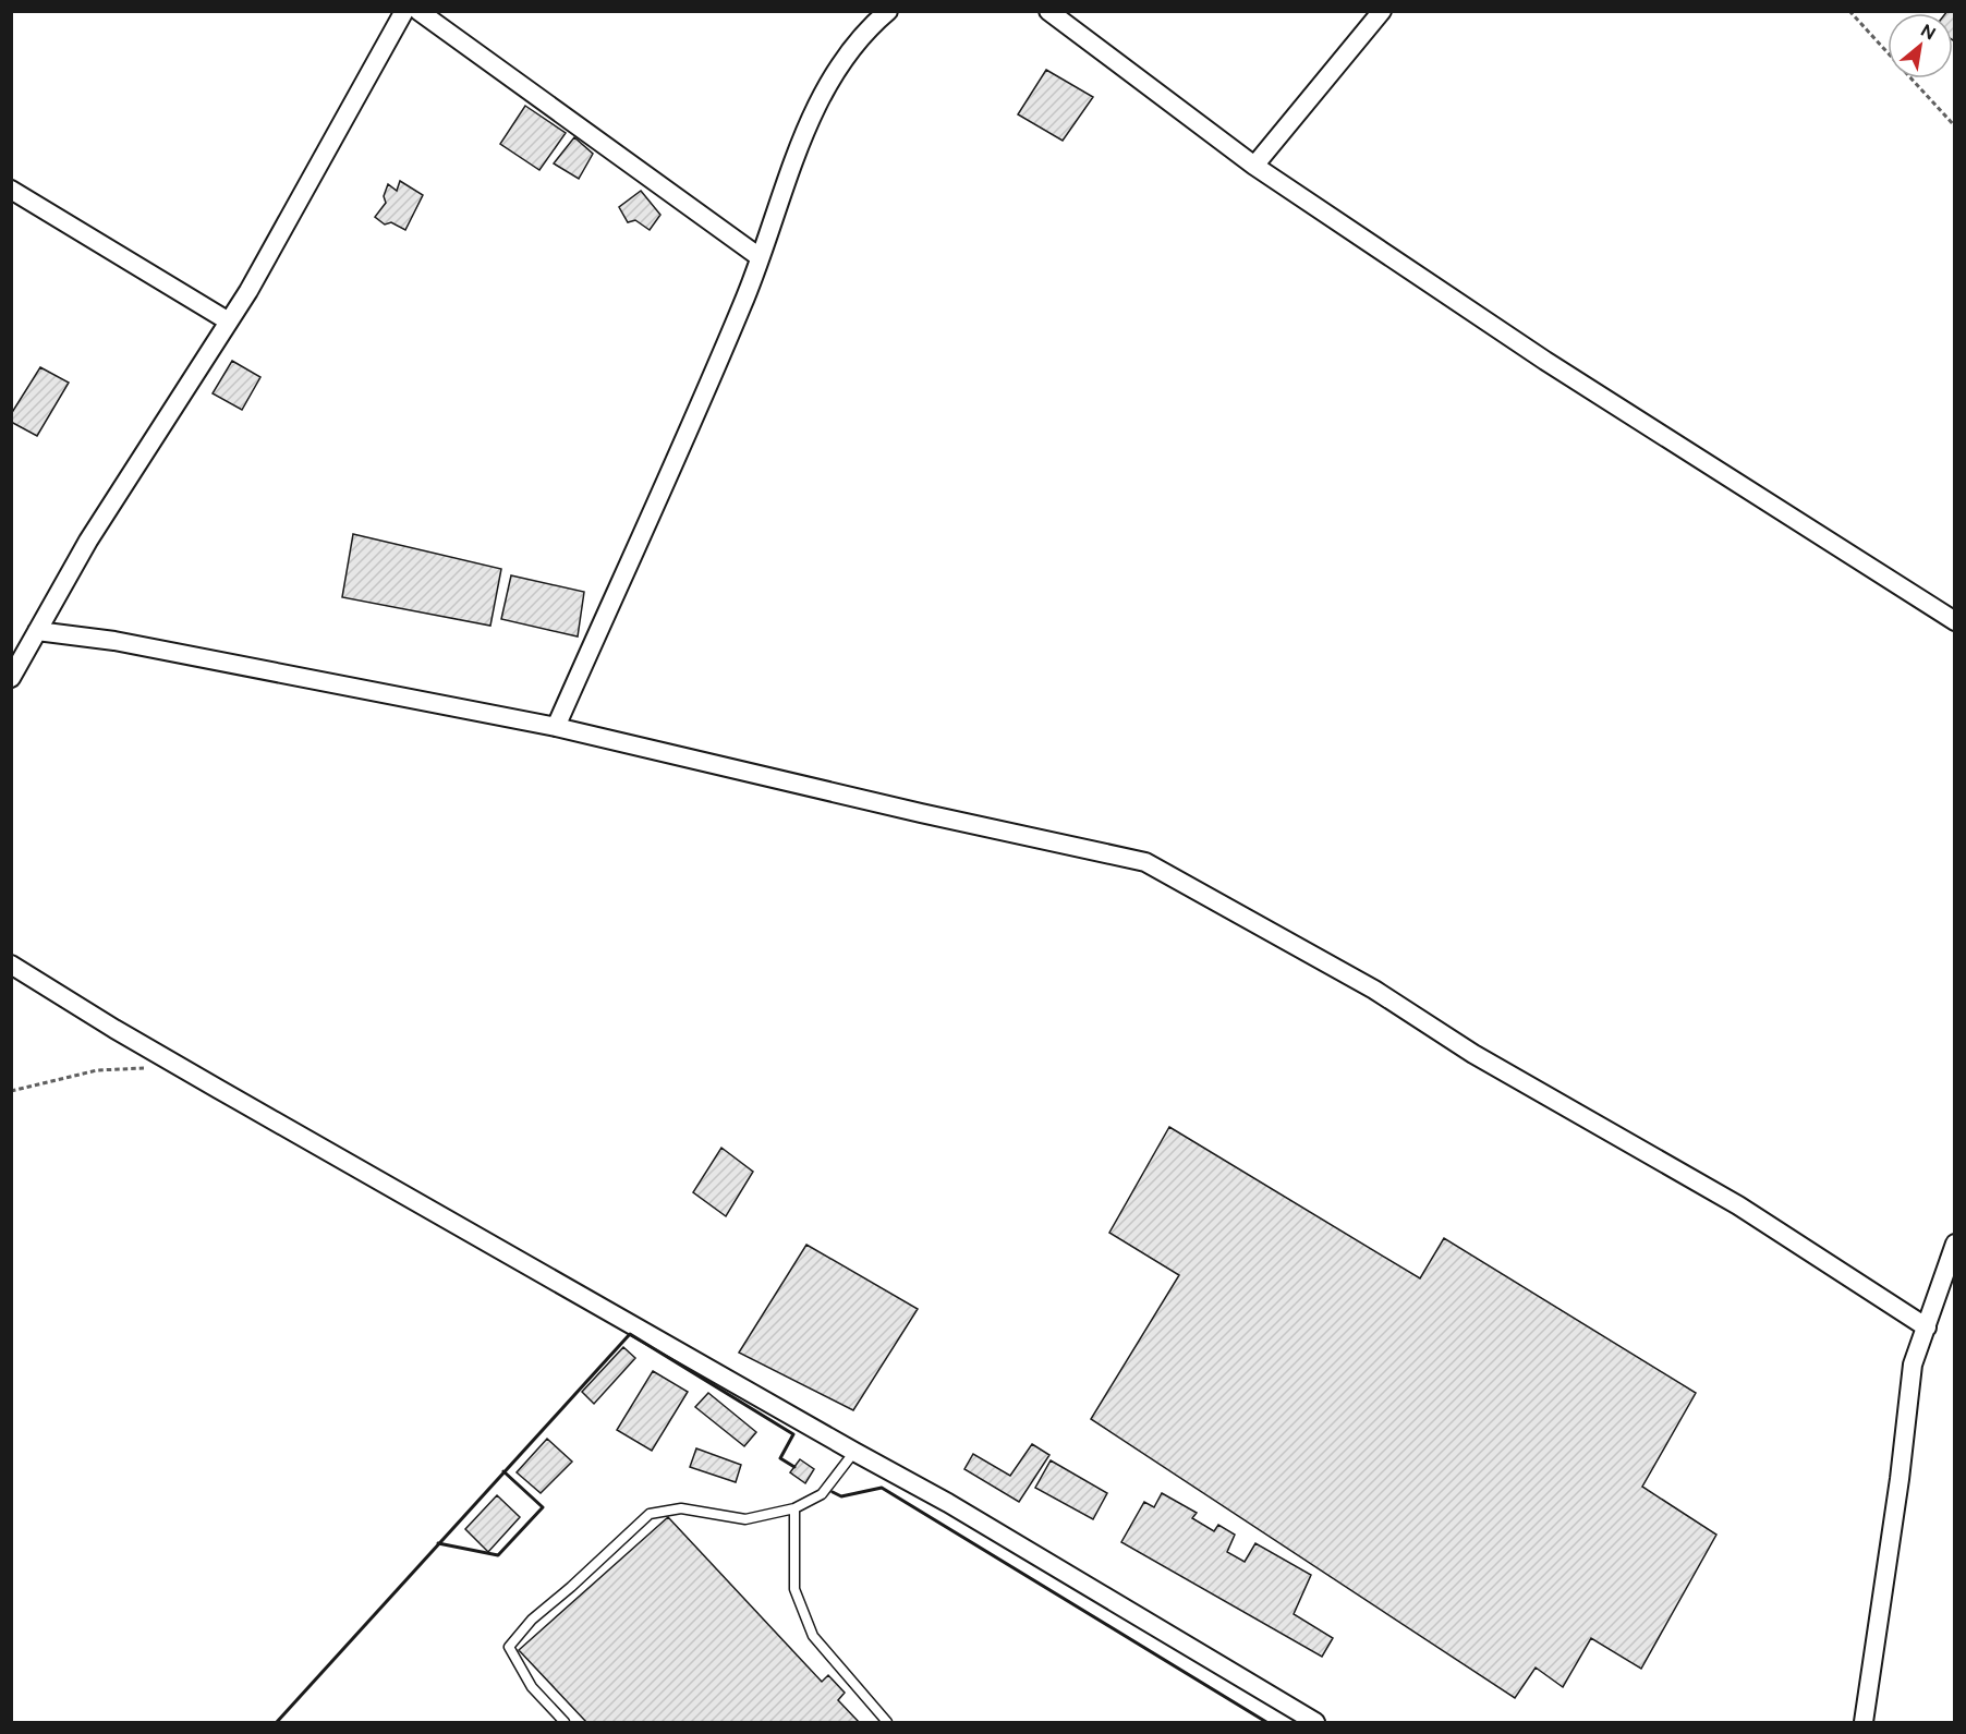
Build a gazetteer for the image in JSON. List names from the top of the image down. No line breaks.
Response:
{"north":"top right"}
